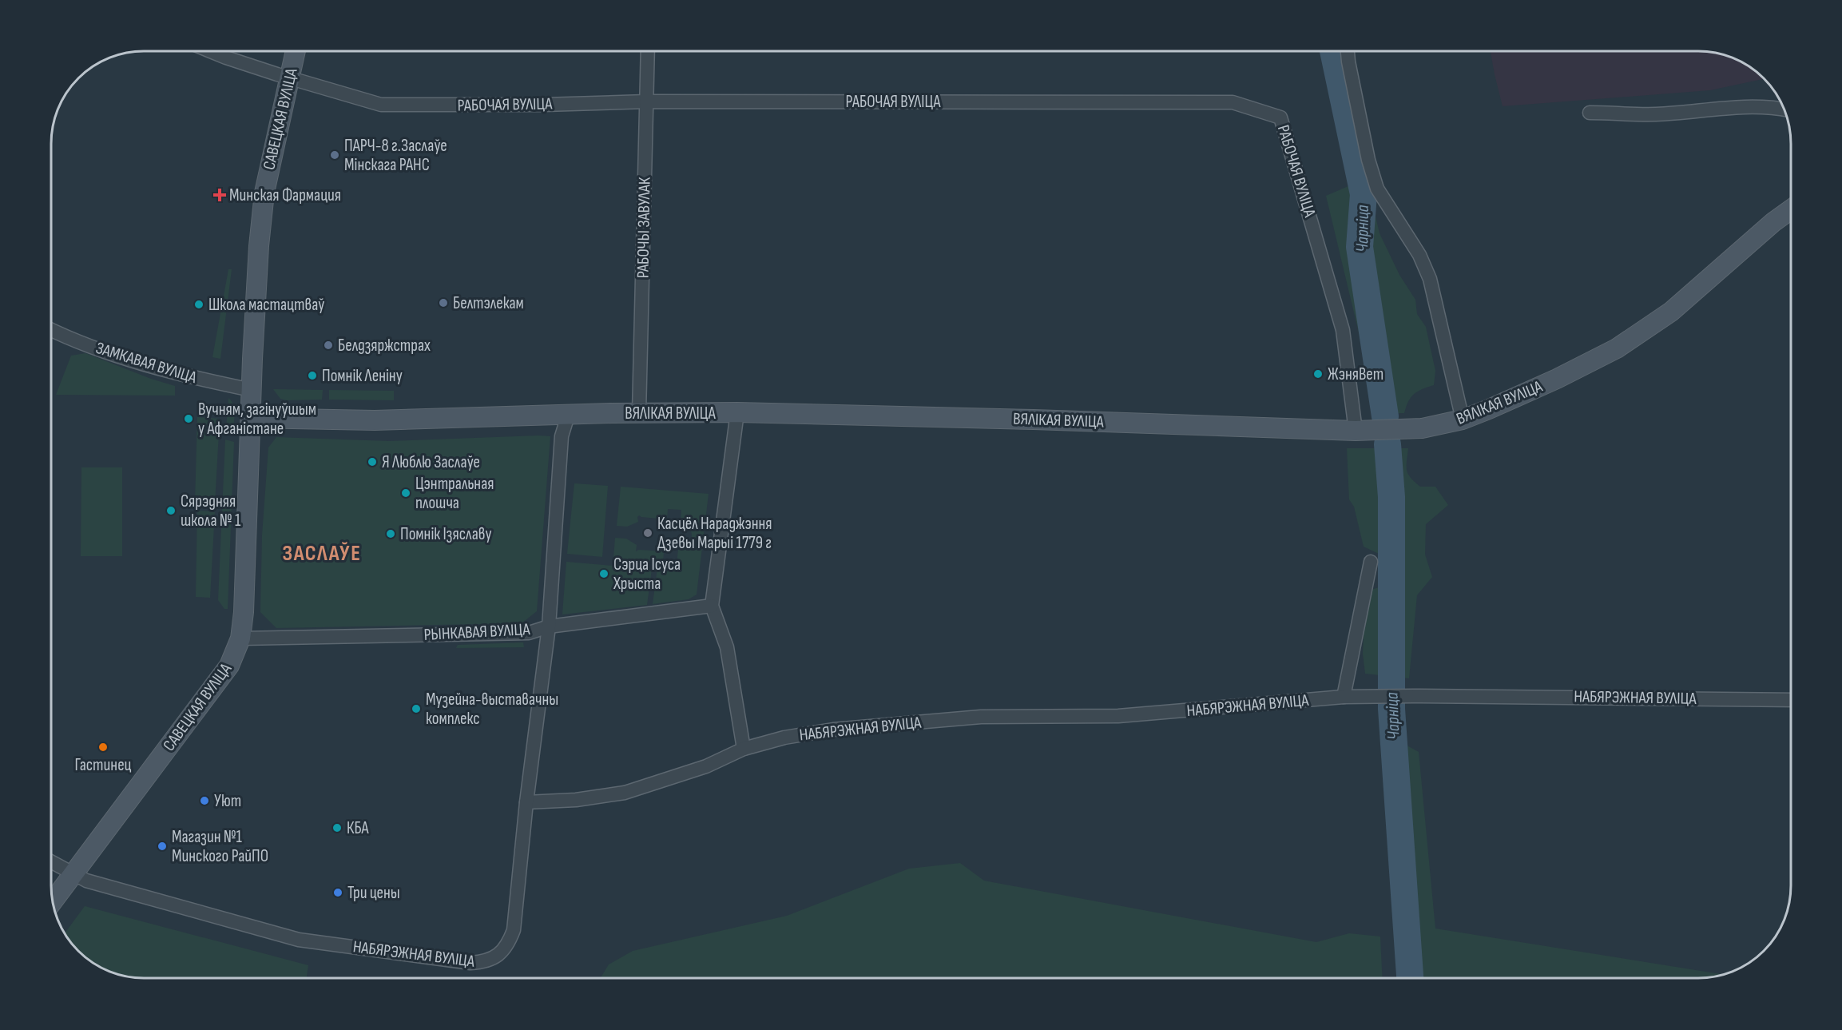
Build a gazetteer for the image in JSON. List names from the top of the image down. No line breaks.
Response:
{"streets":{"main road":["САВЕЦКАЯ ВУЛІЦА","ВЯЛІКАЯ ВУЛІЦА"],"street":["РАБОЧАЯ ВУЛІЦА","РАБОЧЫ ЗАВУЛАК","ЗАМКАВАЯ ВУЛІЦА","РЫНКАВАЯ ВУЛІЦА","НАБЯРЭЖНАЯ ВУЛІЦА"]},"crossings":[["РАБОЧАЯ ВУЛІЦА","САВЕЦКАЯ ВУЛІЦА"],["РАБОЧАЯ ВУЛІЦА","РАБОЧЫ ЗАВУЛАК"],["РАБОЧАЯ ВУЛІЦА","ВЯЛІКАЯ ВУЛІЦА"],["САВЕЦКАЯ ВУЛІЦА","ЗАМКАВАЯ ВУЛІЦА"],["САВЕЦКАЯ ВУЛІЦА","ВЯЛІКАЯ ВУЛІЦА"],["САВЕЦКАЯ ВУЛІЦА","РЫНКАВАЯ ВУЛІЦА"],["САВЕЦКАЯ ВУЛІЦА","НАБЯРЭЖНАЯ ВУЛІЦА"],["РАБОЧЫ ЗАВУЛАК","ВЯЛІКАЯ ВУЛІЦА"]],"districts":["ЗАСЛАЎЕ"],"water":["Чарніца"],"places":{"other":["ПАРЧ-8 г.Заслаўе Мінскага РАНС","Белтэлекам","Школа мастацтваў","Белдзяржстрах","ЖэняВет","Помнік Леніну","Вучням, загінуўшым у Афганістане","Я Люблю Заслаўе","Цэнтральная плошча","Сярэдняя школа № 1","Касцёл Нараджэння Дзевы Марыі 1779 г","Помнік Ізяславу","Сэрца Ісуса Хрыста","Музейна-выставачны комплекс","Гастинец","Уют","КБА","Магазин №1 Минского РайПО","Три цены"],"health":["Минская Фармация"]}}
